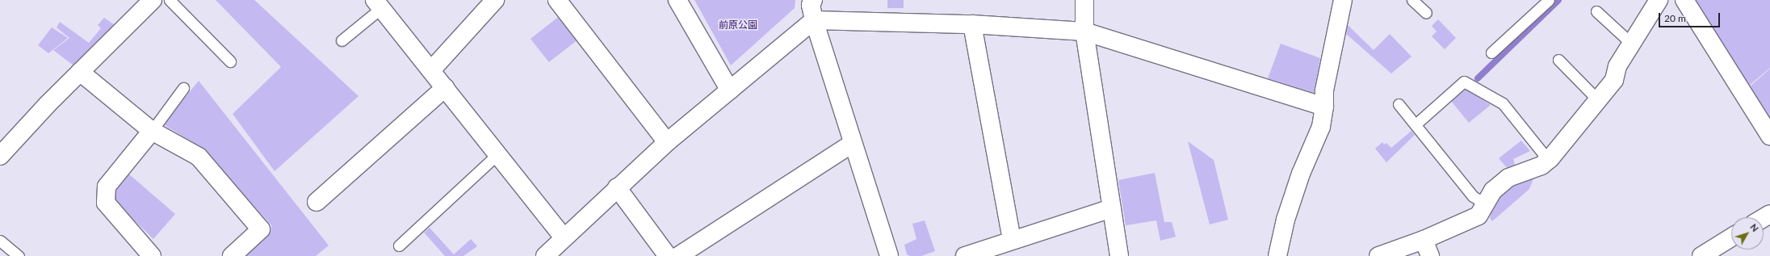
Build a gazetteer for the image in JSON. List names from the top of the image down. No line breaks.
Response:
{"parks":["前原公園"],"scale_bar":"20 m","north":"top right"}
